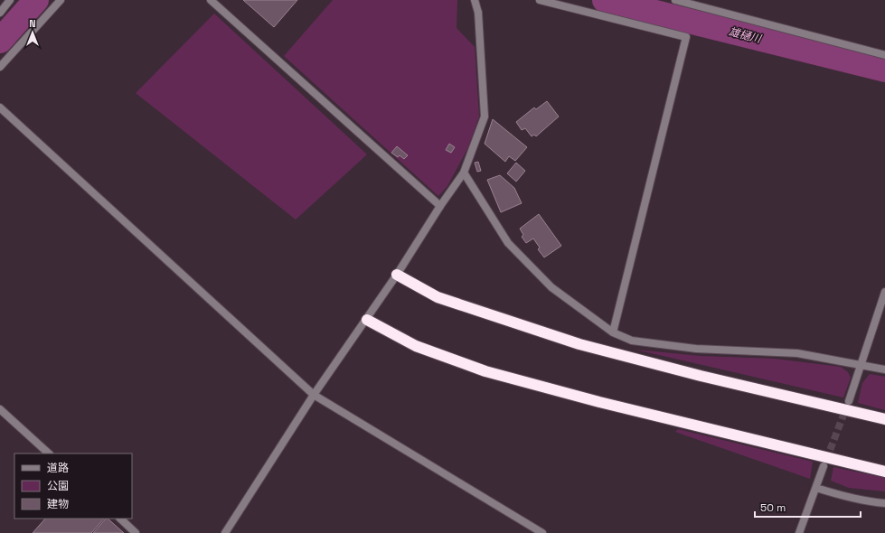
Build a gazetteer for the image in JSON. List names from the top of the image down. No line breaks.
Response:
{"water":["雄樋川"],"legend":["道路","公園","建物"],"scale_bar":"50 m","north":"top"}
